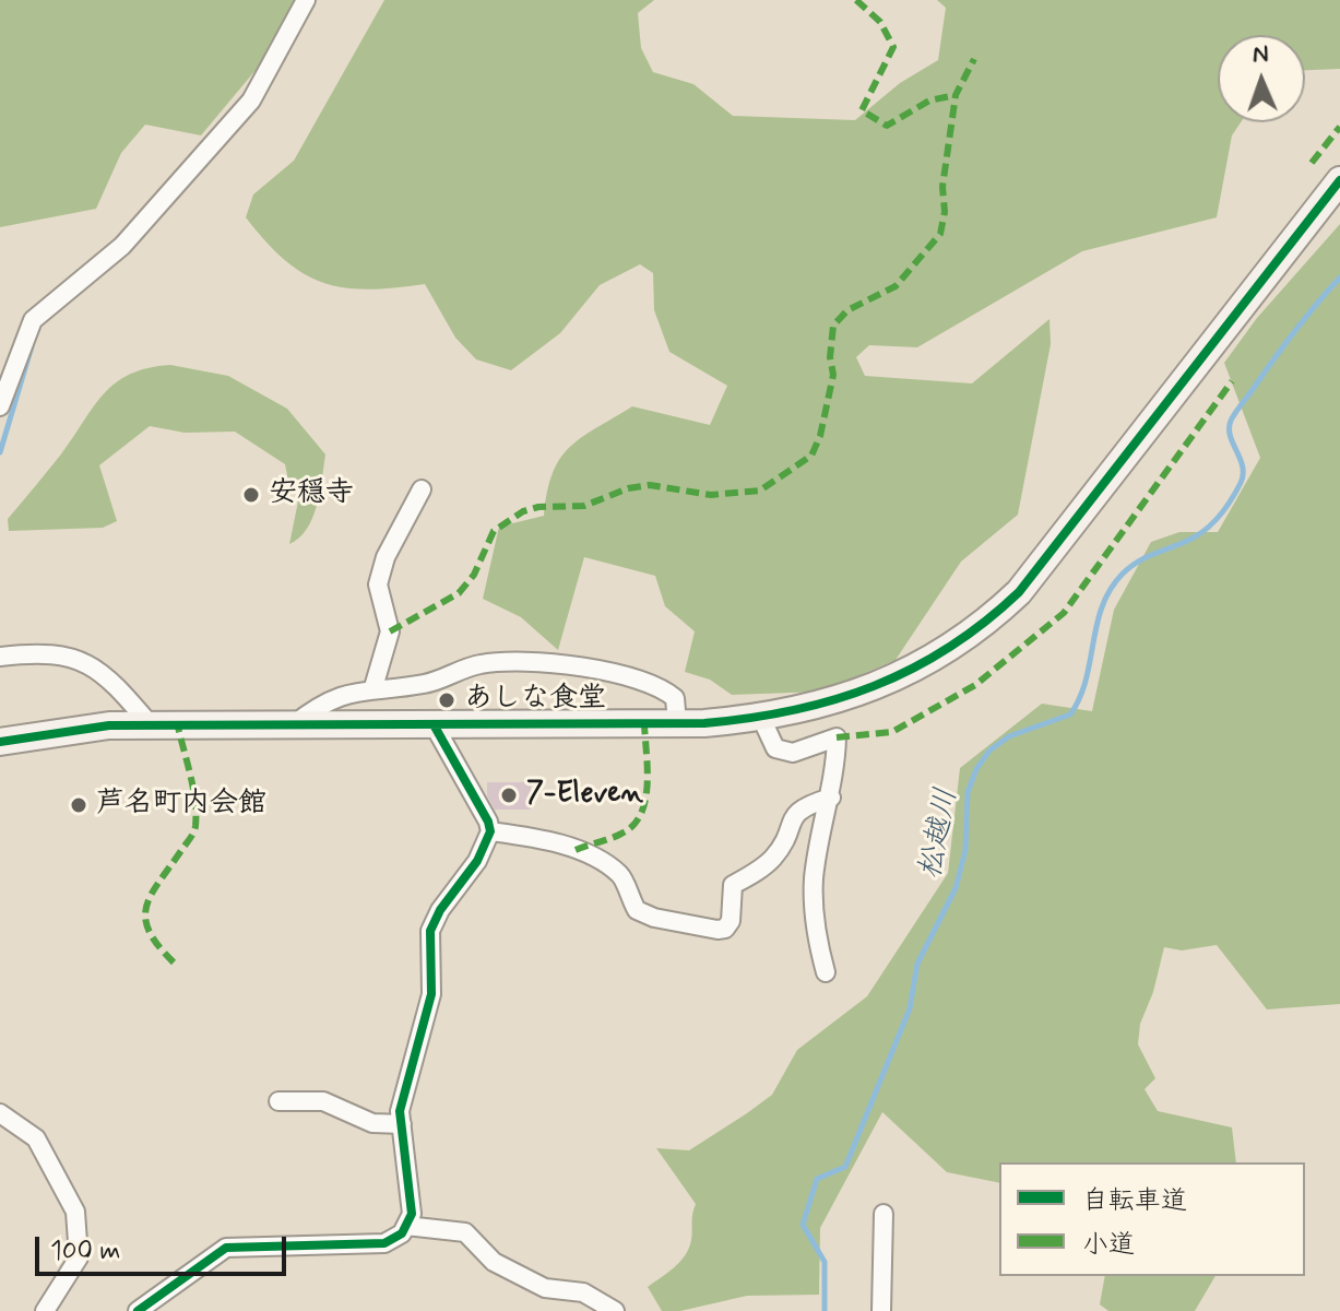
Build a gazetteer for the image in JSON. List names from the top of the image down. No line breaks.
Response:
{"water":["松越川"],"places":["安穏寺","あしな食堂","7-Eleven","芦名町内会館"],"legend":["自転車道","小道"],"scale_bar":"100 m","north":"top"}
